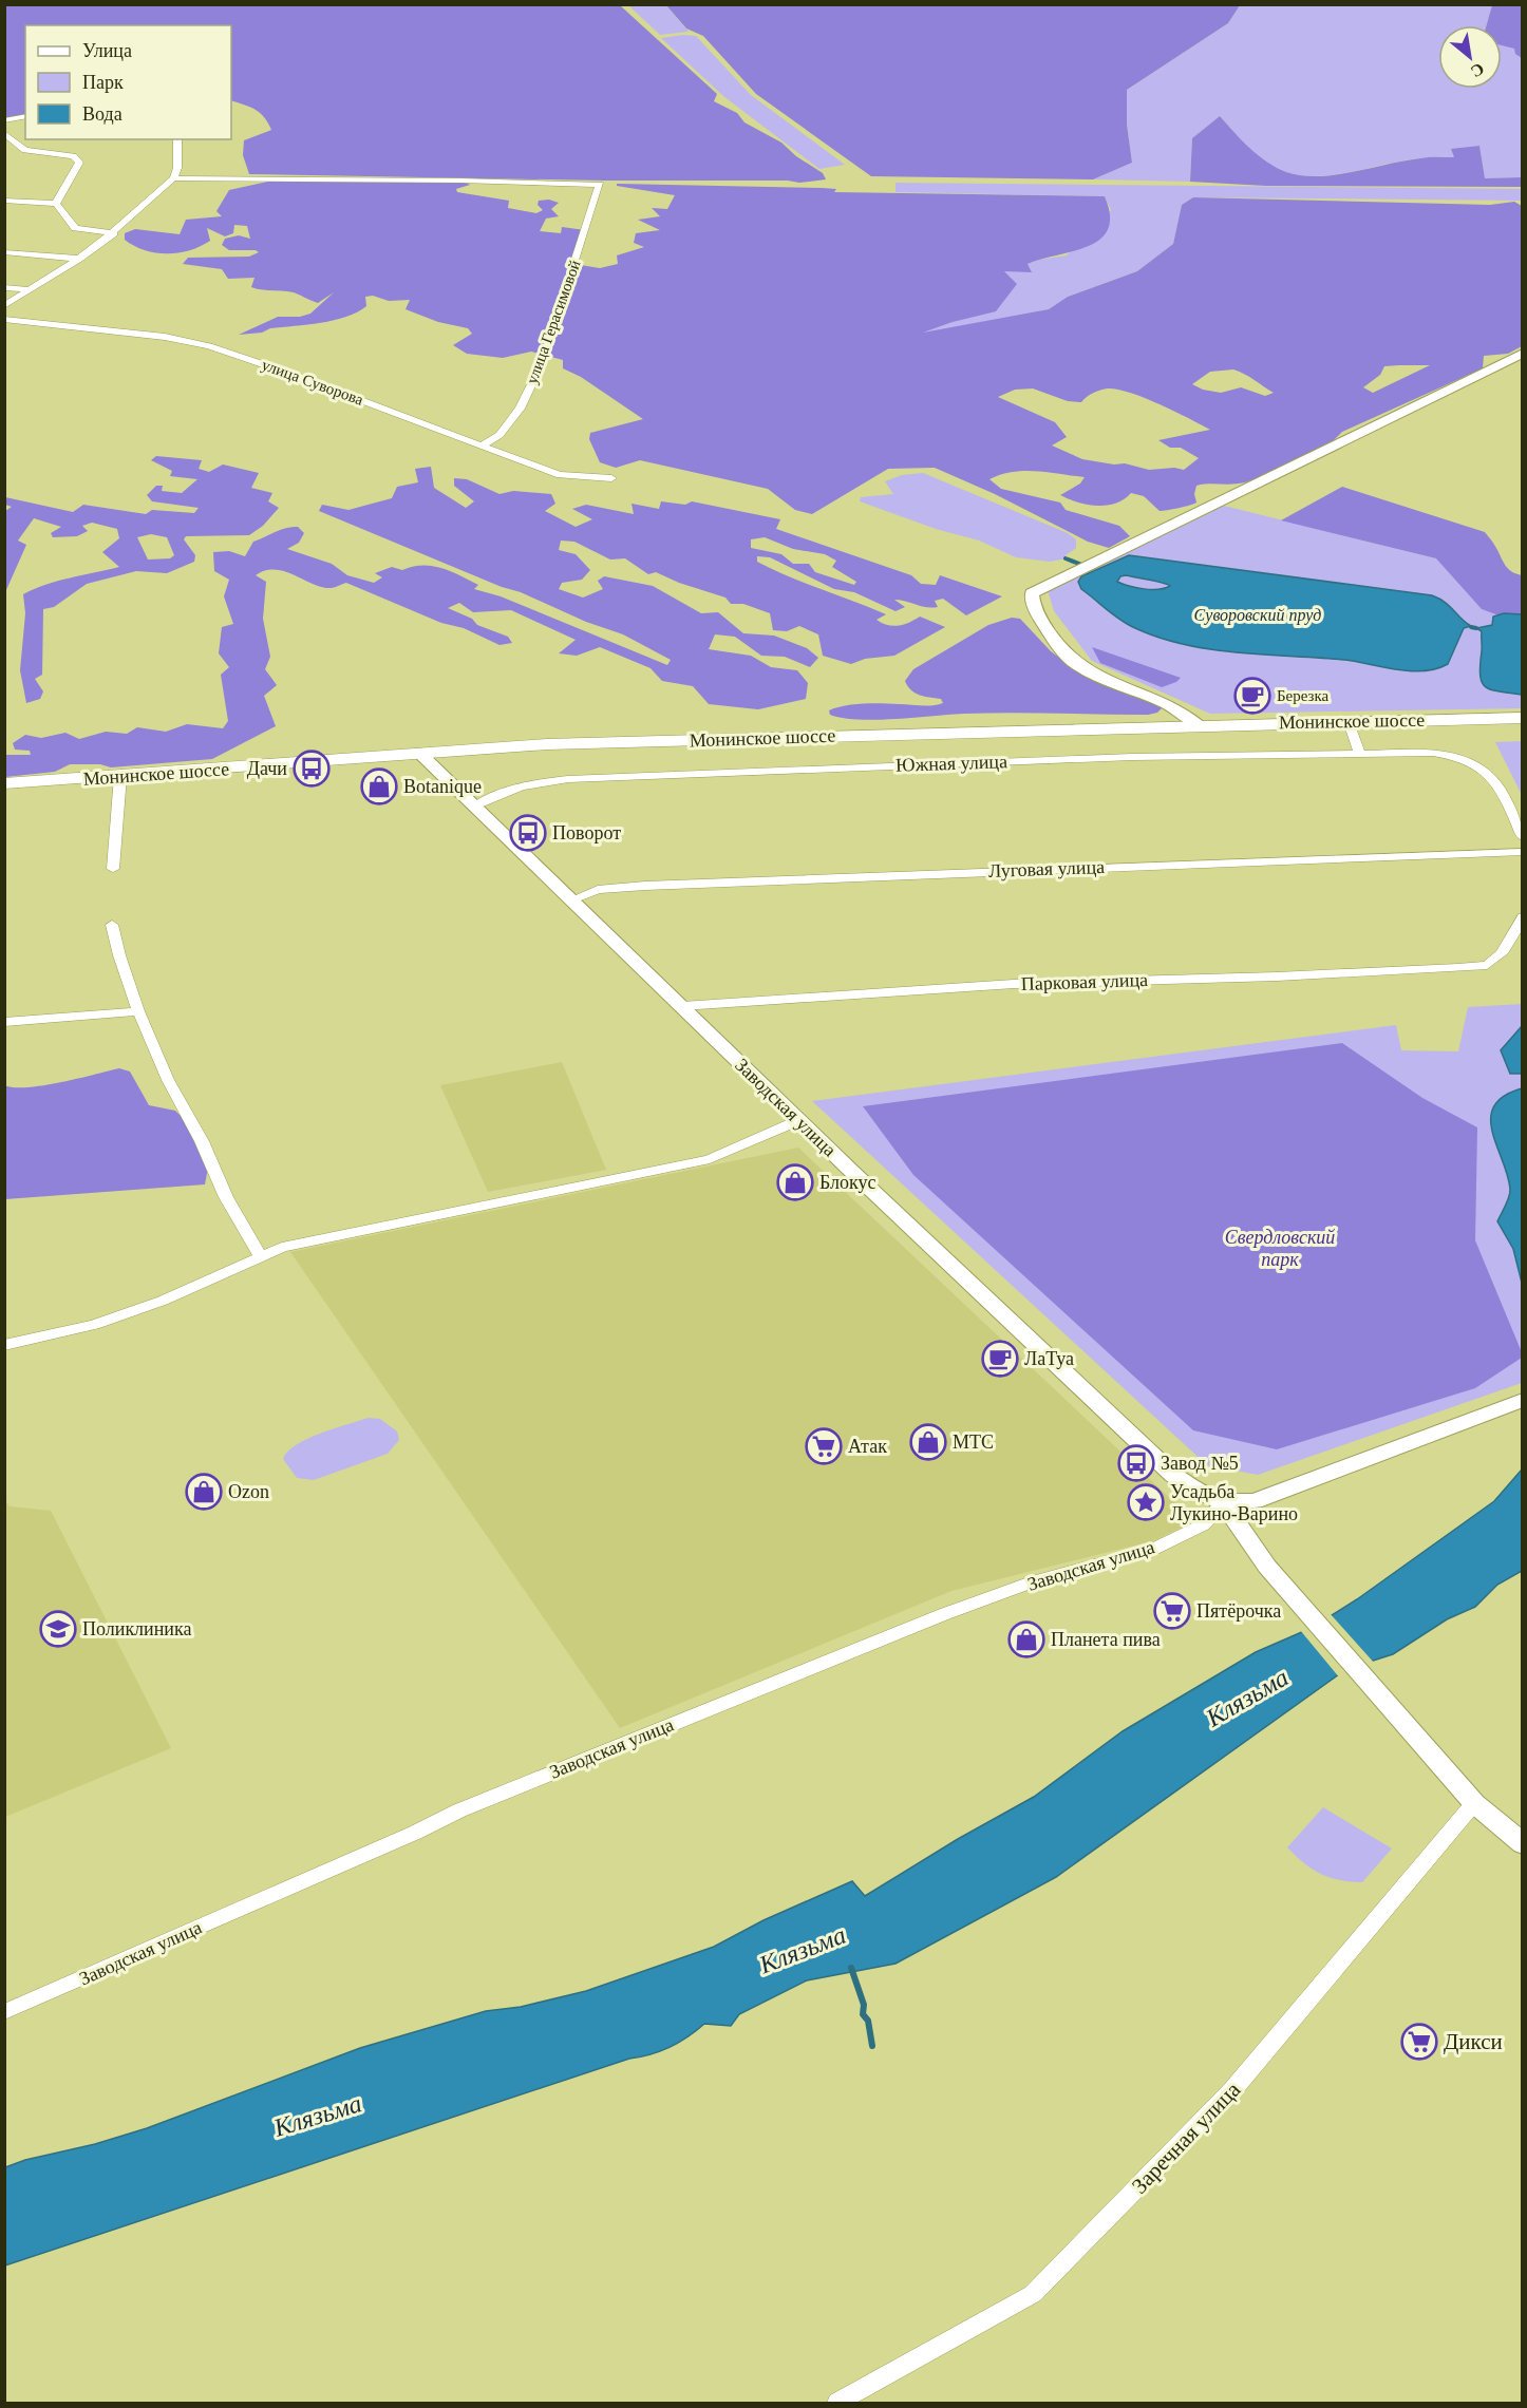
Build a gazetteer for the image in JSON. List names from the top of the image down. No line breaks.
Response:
{"streets":{"main road":["Монинское шоссе"],"street":["улица Герасимовой","улица Суворова","Южная улица","Луговая улица","Парковая улица","Заводская улица","Заречная улица"]},"crossings":[["улица Герасимовой","улица Суворова"],["Монинское шоссе","Заводская улица"],["Южная улица","Заводская улица"],["Луговая улица","Заводская улица"],["Парковая улица","Заводская улица"]],"water":["Суворовский пруд","Клязьма"],"parks":["Свердловский парк"],"places":{"cafe":["Березка","ЛаТуа"],"bus stop":["Дачи","Поворот","Завод №5"],"shop":["Botanique","Блокус","МТС","Ozon","Планета пива"],"supermarket":["Атак","Пятёрочка","Дикси"],"place":["Усадьба Лукино-Варино"],"school or university":["Поликлиника"]},"legend":["Улица","Парк","Вода"],"north":"bottom right"}
